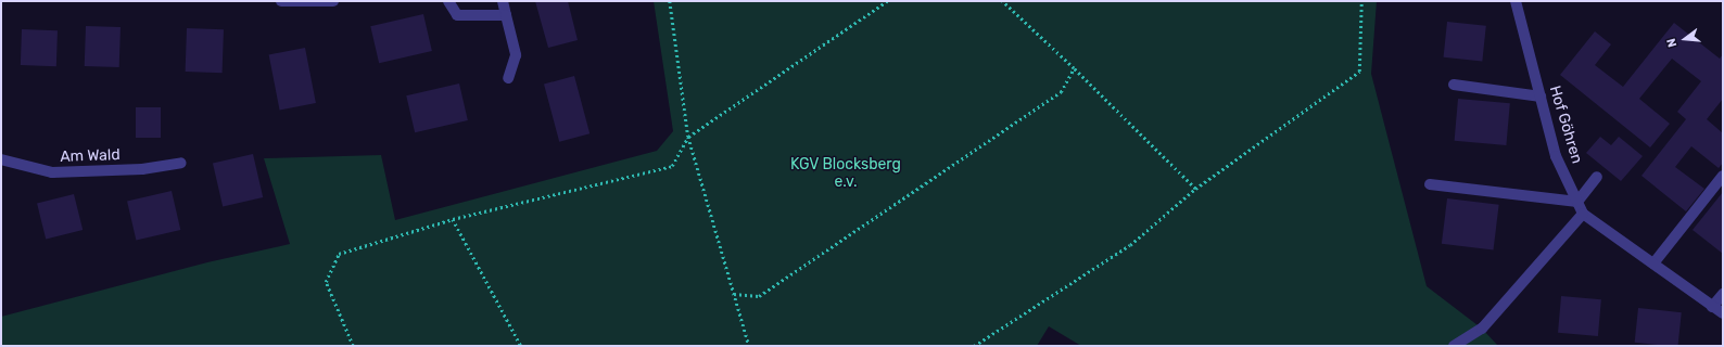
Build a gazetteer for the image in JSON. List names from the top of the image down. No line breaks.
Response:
{"streets":{"street":["Hof Göhren","Am Wald"]},"parks":["KGV Blocksberg e.v."],"north":"left"}
